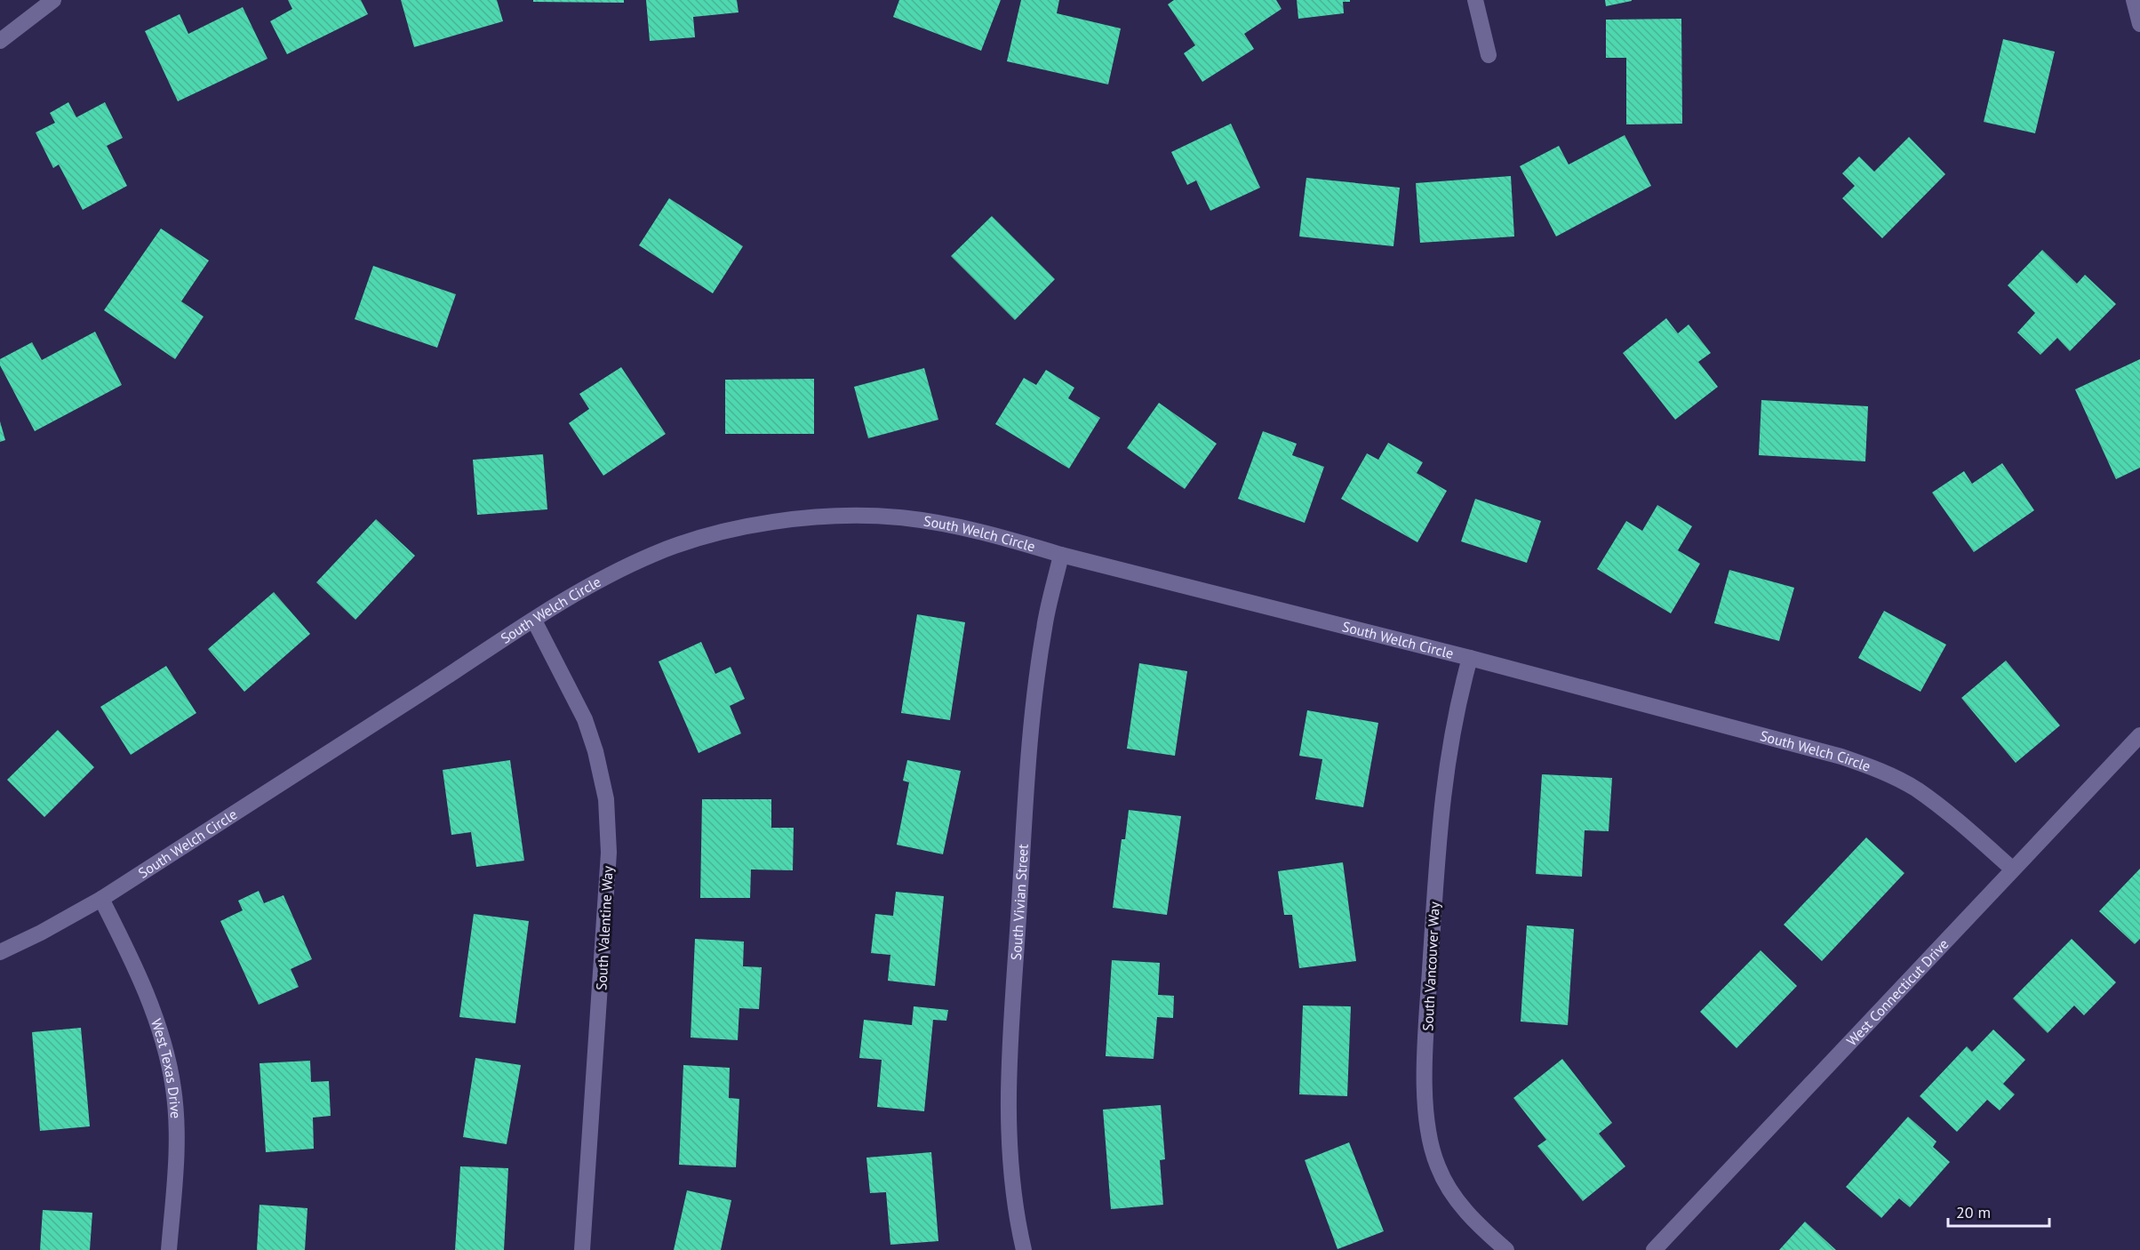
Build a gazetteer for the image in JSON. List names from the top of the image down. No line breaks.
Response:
{"streets":{"street":["South Welch Circle","South Vivian Street","South Valentine Way","South Vancouver Way","West Connecticut Drive","West Texas Drive"]},"crossings":[["South Welch Circle","South Vivian Street"],["South Welch Circle","South Valentine Way"],["South Welch Circle","South Vancouver Way"],["South Welch Circle","West Connecticut Drive"],["South Welch Circle","West Texas Drive"]],"scale_bar":"20 m"}
